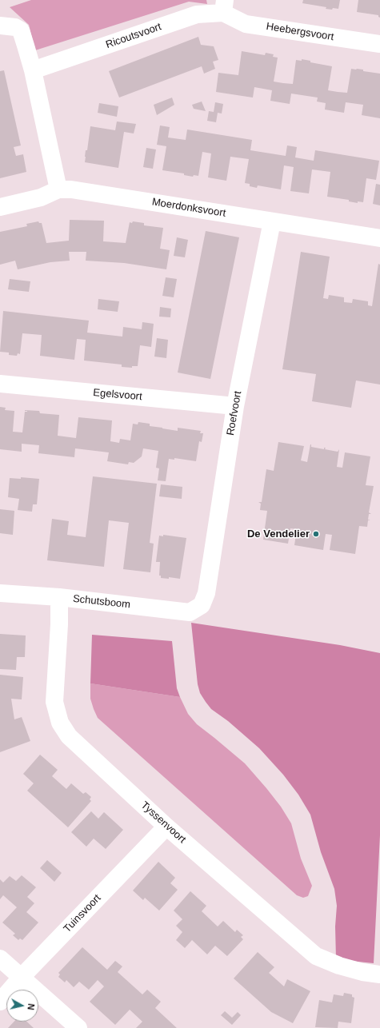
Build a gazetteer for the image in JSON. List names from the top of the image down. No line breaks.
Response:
{"streets":{"street":["Heebergsvoort","Ricoutsvoort","Moerdonksvoort","Egelsvoort","Roefvoort","Schutsboom","Tyssenvoort","Tuinsvoort"]},"crossings":[["Heebergsvoort","Ricoutsvoort"],["Moerdonksvoort","Roefvoort"],["Egelsvoort","Roefvoort"],["Roefvoort","Schutsboom"],["Schutsboom","Tyssenvoort"],["Tyssenvoort","Tuinsvoort"]],"places":["De Vendelier"],"north":"right"}
